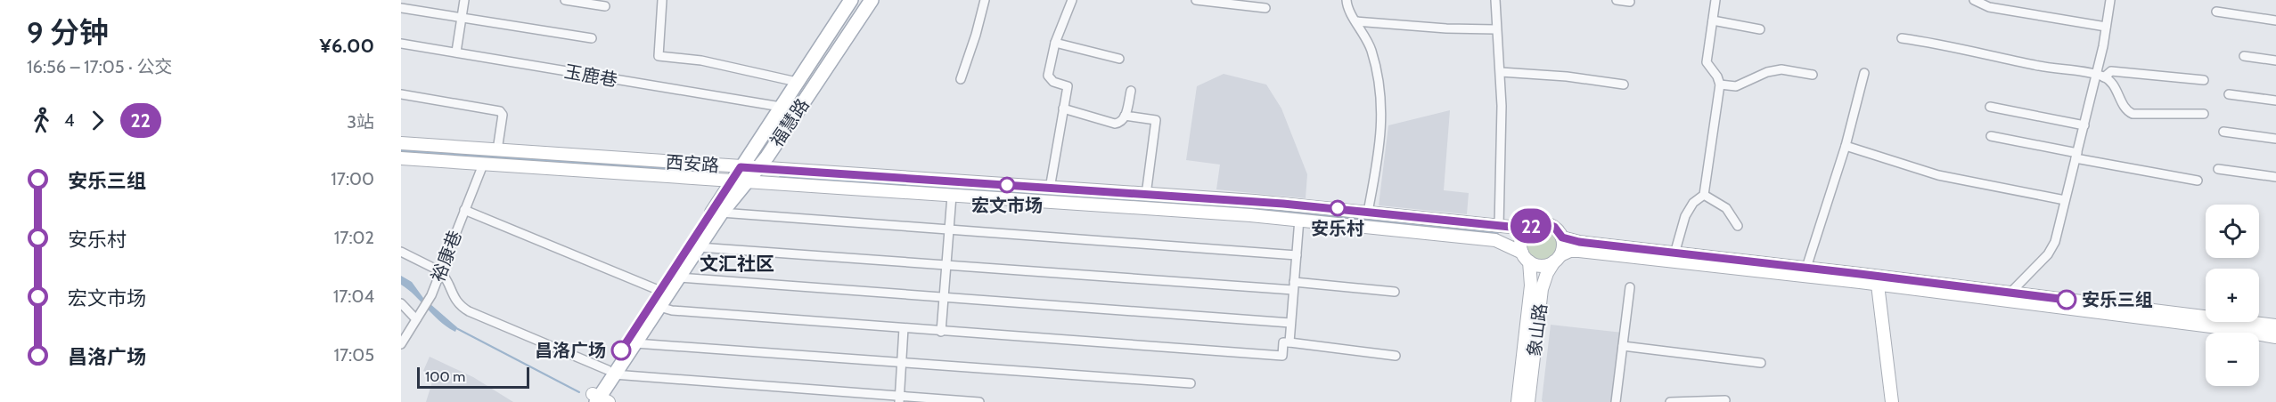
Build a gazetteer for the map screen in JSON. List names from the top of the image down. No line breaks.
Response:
{"streets":{"main road":["福慧路"],"street":["玉鹿巷","西安路","裕康巷","象山路"]},"crossings":[["玉鹿巷","福慧路"],["福慧路","西安路"],["西安路","裕康巷"],["西安路","象山路"]],"districts":["文汇社区"],"places":["宏文市场","安乐村","安乐三组","昌洛广场"],"lines":["bus line 22"],"scale_bar":"100 m","page":{"heading":["9 分钟","16:56 – 17:05 · 公交","¥6.00"],"on_map":"22","legs":["4","22","3站"],"list":[{"name":"安乐三组","value":"17:00"},{"name":"安乐村","value":"17:02"},{"name":"宏文市场","value":"17:04"},{"name":"昌洛广场","value":"17:05"}],"map_buttons":["+","−"],"scale":"100 m"}}
